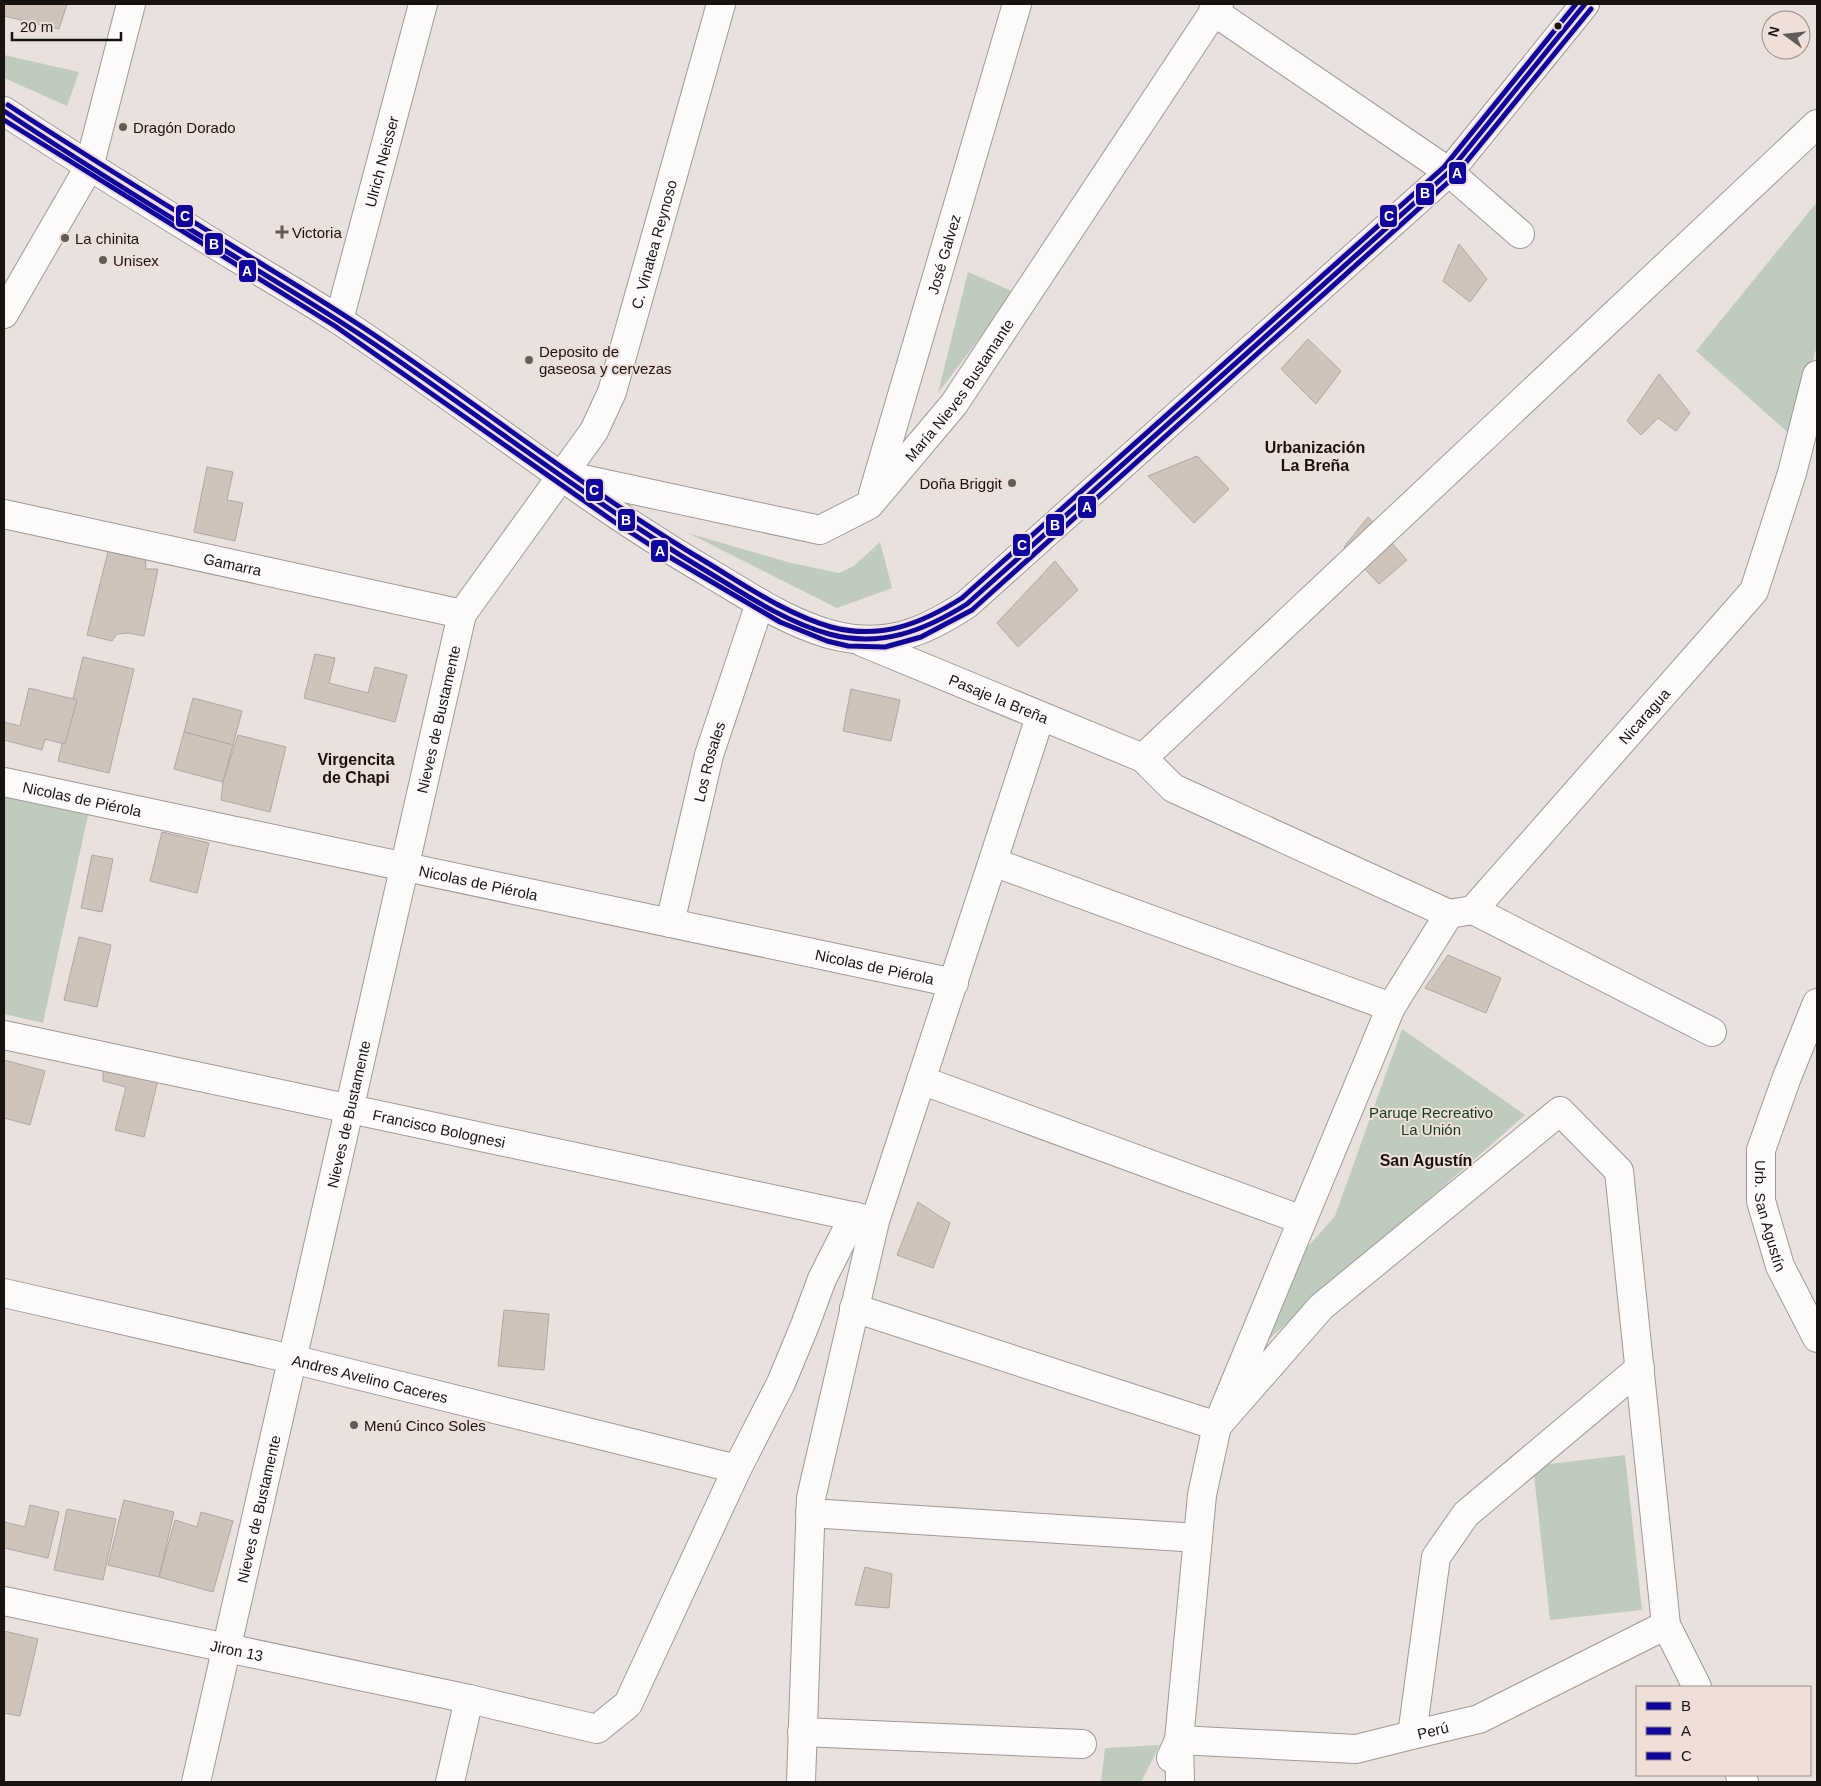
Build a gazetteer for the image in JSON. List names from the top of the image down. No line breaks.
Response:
{"streets":{"street":["Ulrich Neisser","C. Vinatea Reynoso","José Galvez","María Nieves Bustamante","Gamarra","Pasaje la Breña","Nicaragua","Nieves de Bustamente","Los Rosales","Nicolas de Piérola","Francisco Bolognesi","Urb. San Agustín","Andres Avelino Caceres","Jiron 13","Perú"]},"crossings":[["C. Vinatea Reynoso","María Nieves Bustamante"],["C. Vinatea Reynoso","Nieves de Bustamente"],["José Galvez","María Nieves Bustamante"],["María Nieves Bustamante","Nieves de Bustamente"],["Gamarra","Nieves de Bustamente"],["Nicaragua","Perú"],["Nieves de Bustamente","Nicolas de Piérola"],["Nieves de Bustamente","Francisco Bolognesi"],["Nieves de Bustamente","Andres Avelino Caceres"],["Nieves de Bustamente","Jiron 13"],["Los Rosales","Nicolas de Piérola"],["Andres Avelino Caceres","Jiron 13"]],"districts":["Urbanización La Breña","Virgencita de Chapi","San Agustín"],"parks":["Paruqe Recreativo La Unión"],"places":{"other":["Dragón Dorado","La chinita","Unisex","Deposito de gaseosa y cervezas","Doña Briggit","Menú Cinco Soles"],"health":["Victoria"]},"lines":["transit line B","transit line C","transit line A"],"legend":["B","A","C"],"scale_bar":"20 m","north":"left"}
